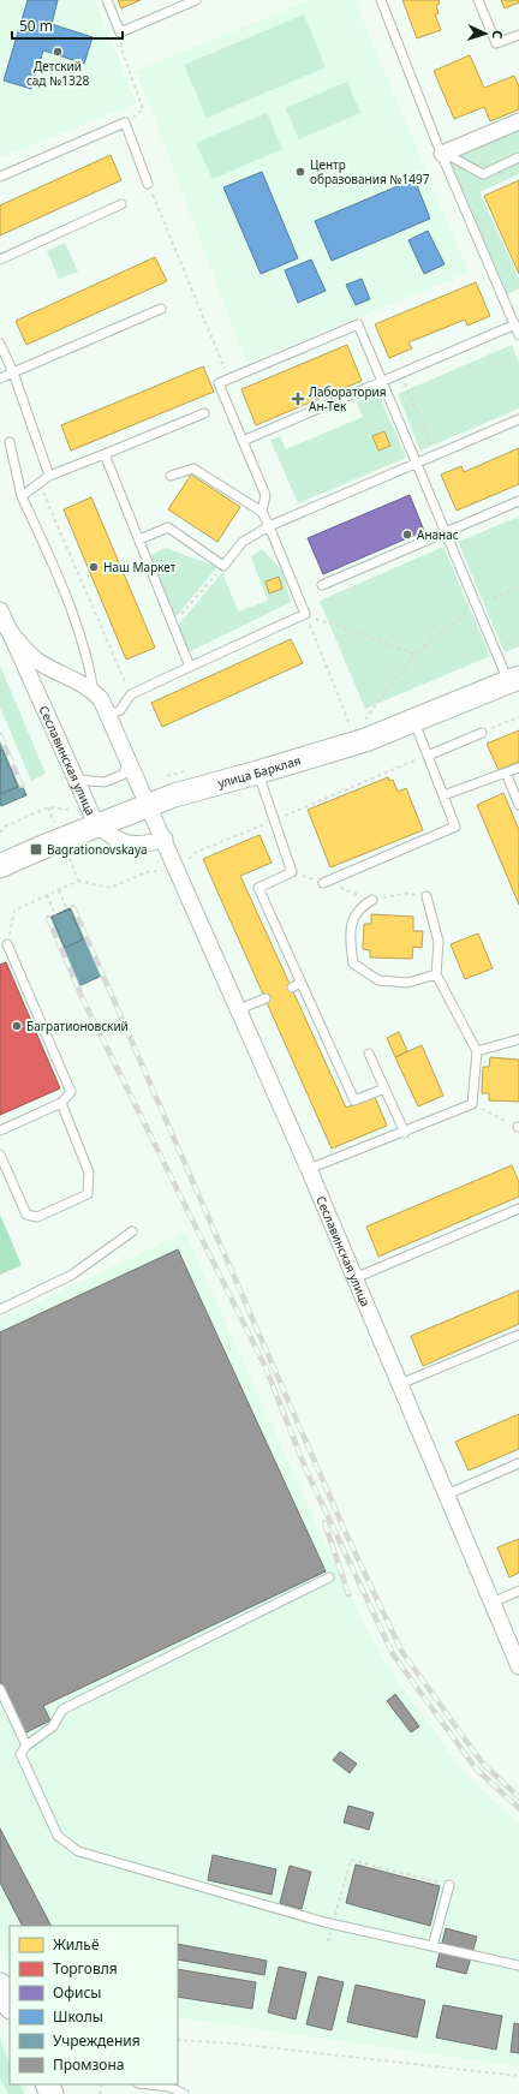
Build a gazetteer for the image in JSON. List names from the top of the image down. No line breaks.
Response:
{"streets":{"main road":["улица Барклая"],"street":["Сеславинская улица"]},"crossings":[["Сеславинская улица","улица Барклая"]],"places":{"other":["Детский сад №1328","Центр образования №1497","Ананас","Наш Маркет","Багратионовский"],"health":["Лаборатория Ан-Тек"],"transit":["Bagrationovskaya"]},"legend":["Жильё","Торговля","Офисы","Школы","Учреждения","Промзона"],"scale_bar":"50 m","north":"right"}
